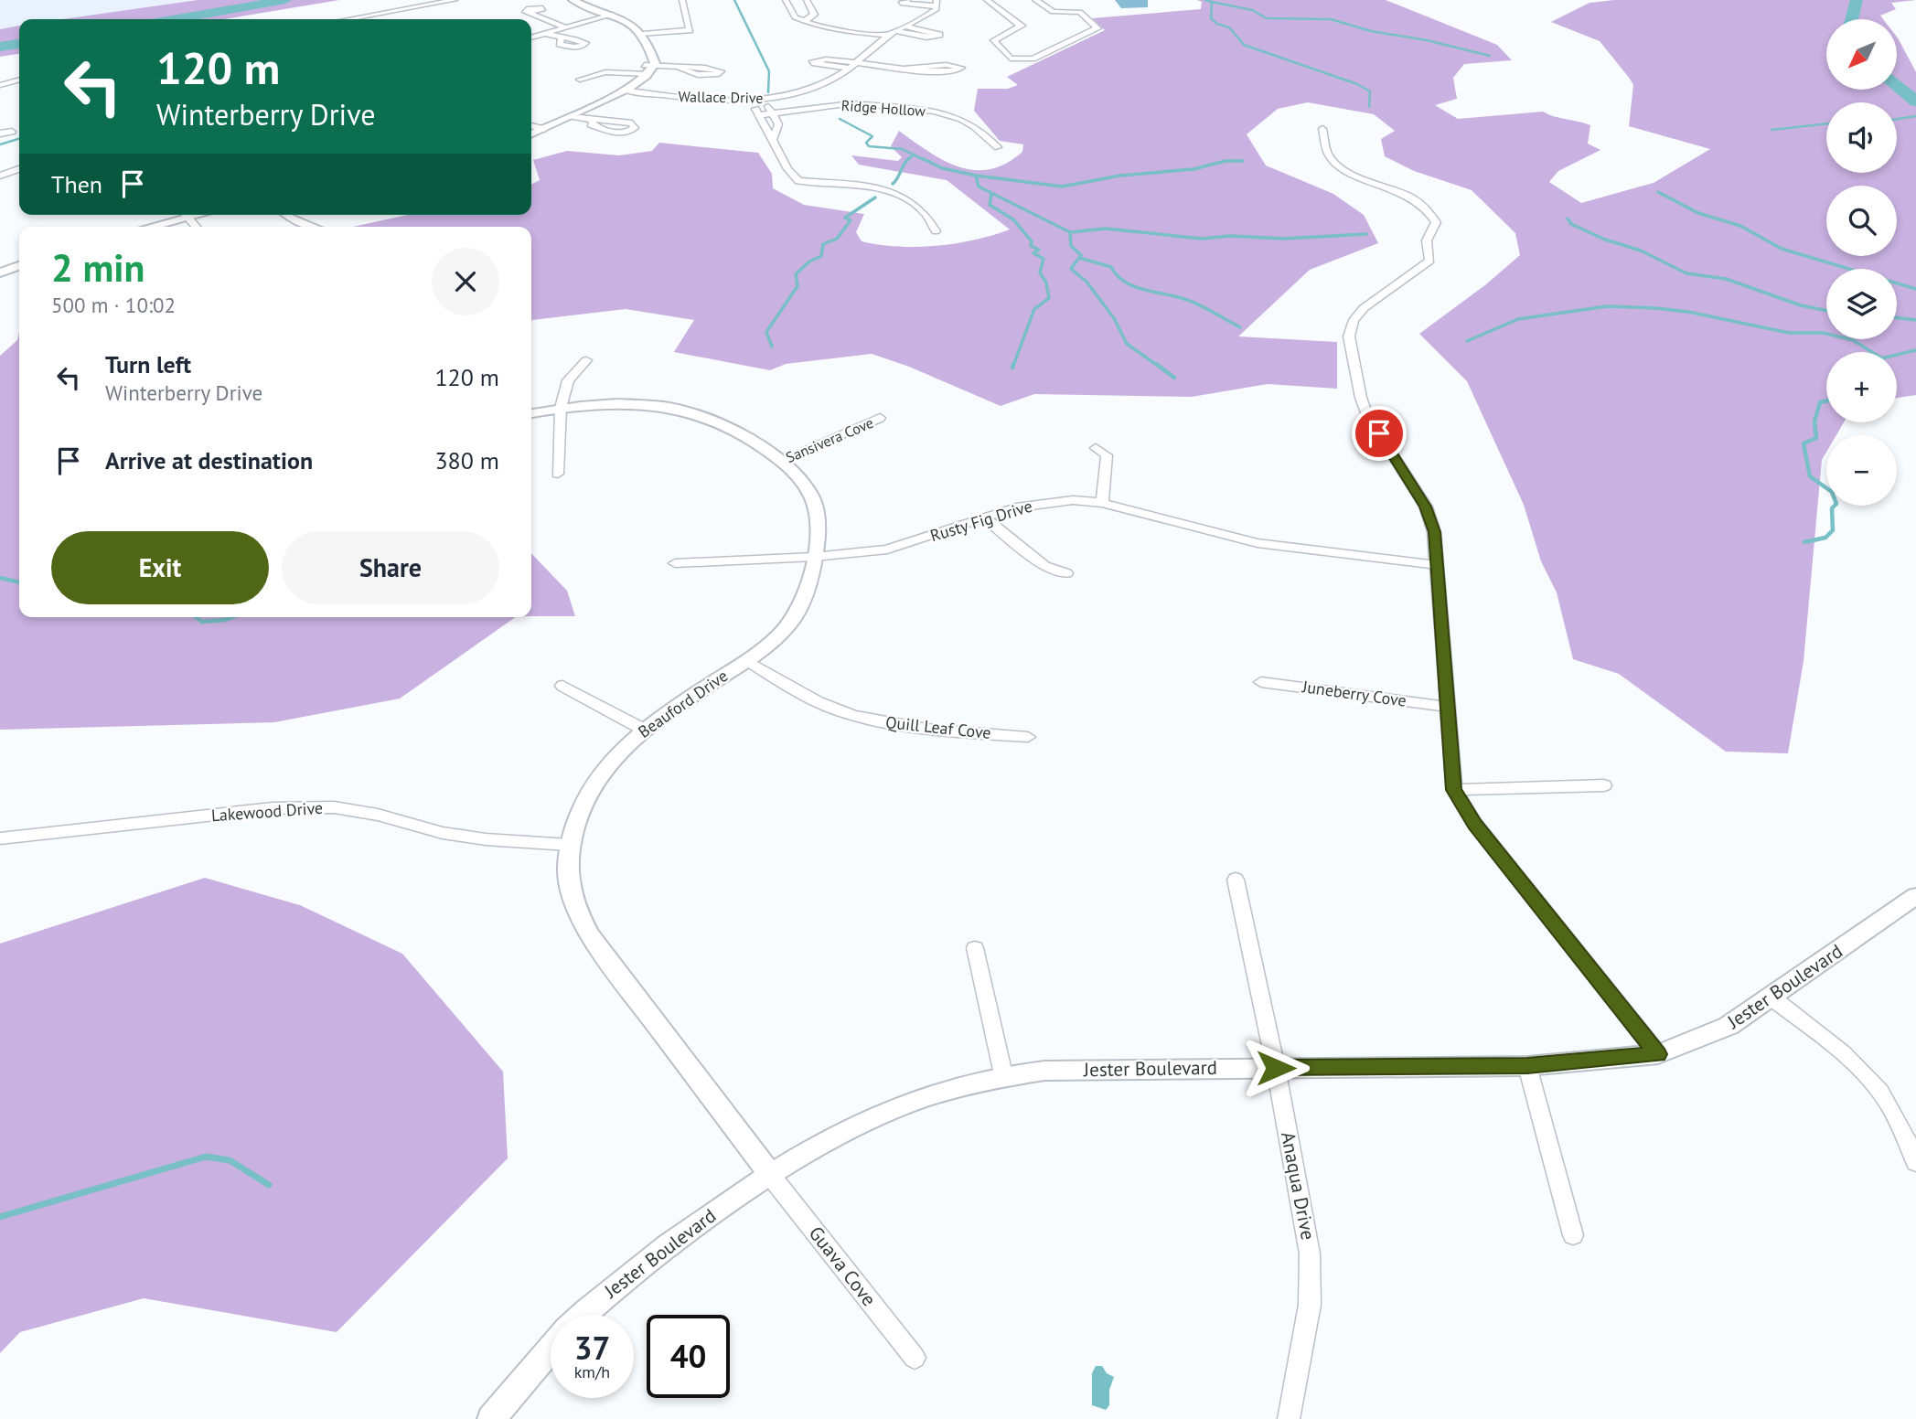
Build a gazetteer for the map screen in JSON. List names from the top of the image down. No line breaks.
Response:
{"streets":{"street":["Wallace Drive","Ridge Hollow","Sansivera Cove","Rusty Fig Drive","Juneberry Cove","Beauford Drive","Quill Leaf Cove","Lakewood Drive","Jester Boulevard","Anaqua Drive","Guava Cove"]},"crossings":[["Sansivera Cove","Beauford Drive"],["Rusty Fig Drive","Beauford Drive"],["Beauford Drive","Quill Leaf Cove"],["Beauford Drive","Lakewood Drive"],["Beauford Drive","Jester Boulevard"],["Beauford Drive","Guava Cove"],["Jester Boulevard","Anaqua Drive"],["Jester Boulevard","Guava Cove"]],"north":"bottom left","page":{"map_buttons":["+","−"],"turn":["120 m","Winterberry Drive"],"then":"Then","heading":["2 min","500 m · 10:02"],"list":[{"name":"Turn left","note":"Winterberry Drive","value":"120 m"},{"name":"Arrive at destination","value":"380 m"}],"buttons":["Exit","Share"],"speed":"37 km/h","limit":"40"}}
